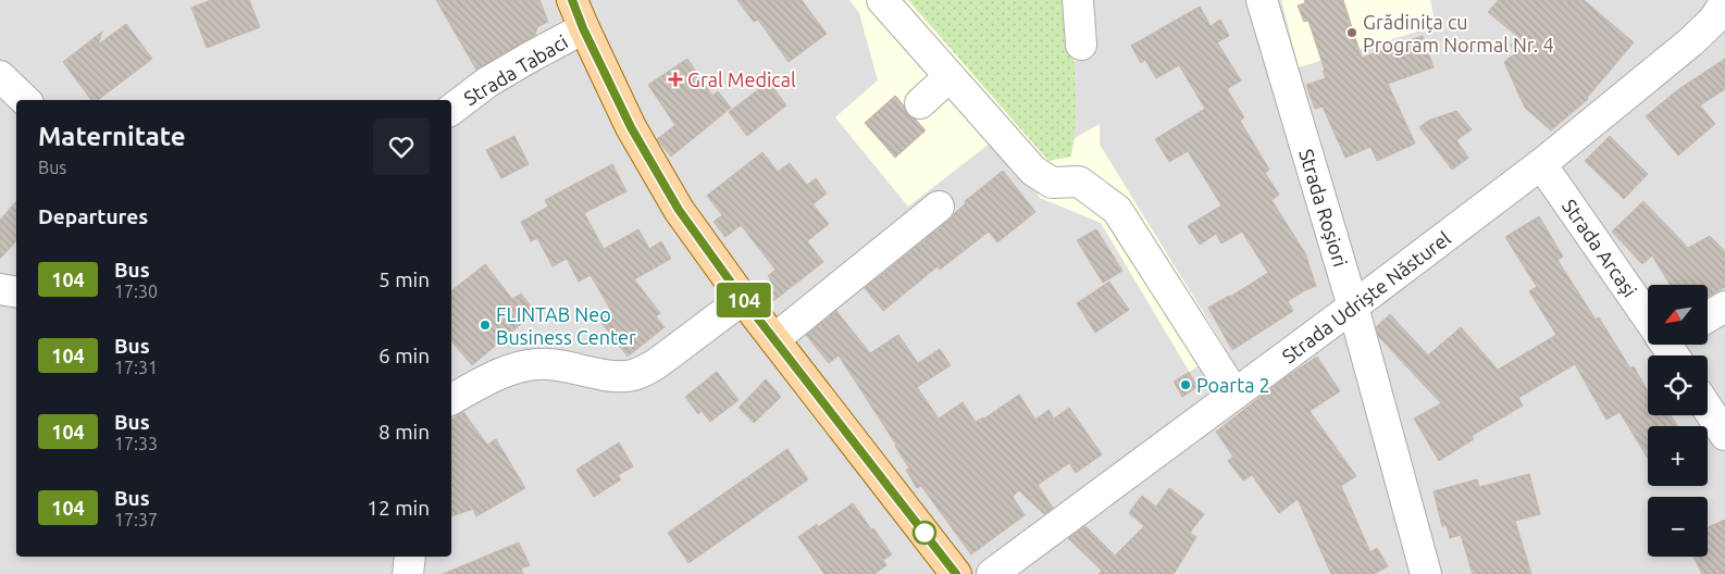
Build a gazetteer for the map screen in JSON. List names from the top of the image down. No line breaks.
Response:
{"streets":{"street":["Strada Tabaci","Strada Roșiori","Strada Arcași","Strada Udriște Năsturel"]},"crossings":[["Strada Roșiori","Strada Udriște Năsturel"],["Strada Arcași","Strada Udriște Năsturel"]],"places":{"other":["Grădinița cu Program Normal Nr. 4","FLINTAB Neo Business Center","Poarta 2"],"health":["Gral Medical"]},"lines":["bus line 104"],"north":"bottom left","page":{"on_map":"104","heading":[["Maternitate","Bus"],"Departures"],"list":[{"mark":"104","name":"Bus","note":"17:30","value":"5 min"},{"mark":"104","name":"Bus","note":"17:31","value":"6 min"},{"mark":"104","name":"Bus","note":"17:33","value":"8 min"},{"mark":"104","name":"Bus","note":"17:37","value":"12 min"}],"map_buttons":["+","−"]}}
